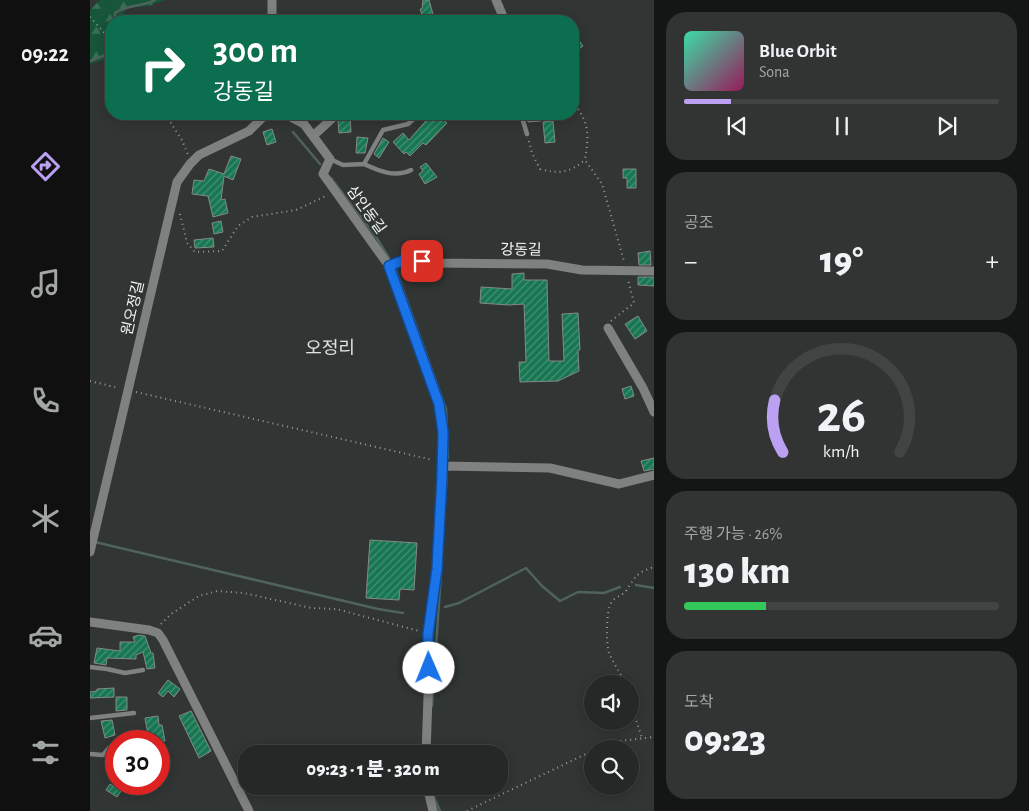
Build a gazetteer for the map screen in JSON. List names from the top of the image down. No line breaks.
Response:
{"streets":{"street":["삼인동길","강동길","원오정길"]},"crossings":[["삼인동길","강동길"]],"districts":["오정리"],"page":{"tabs":"09:22","turn":["300 m","강동길"],"song":["Blue Orbit","Sona"],"tile":["공조",["주행 가능 · 26%","130 km"],["도착","09:23"]],"heat":["−","19°","+"],"limit":"30","trip":"09:23 · 1 분 · 320 m","gauge":["26","km/h"]}}
